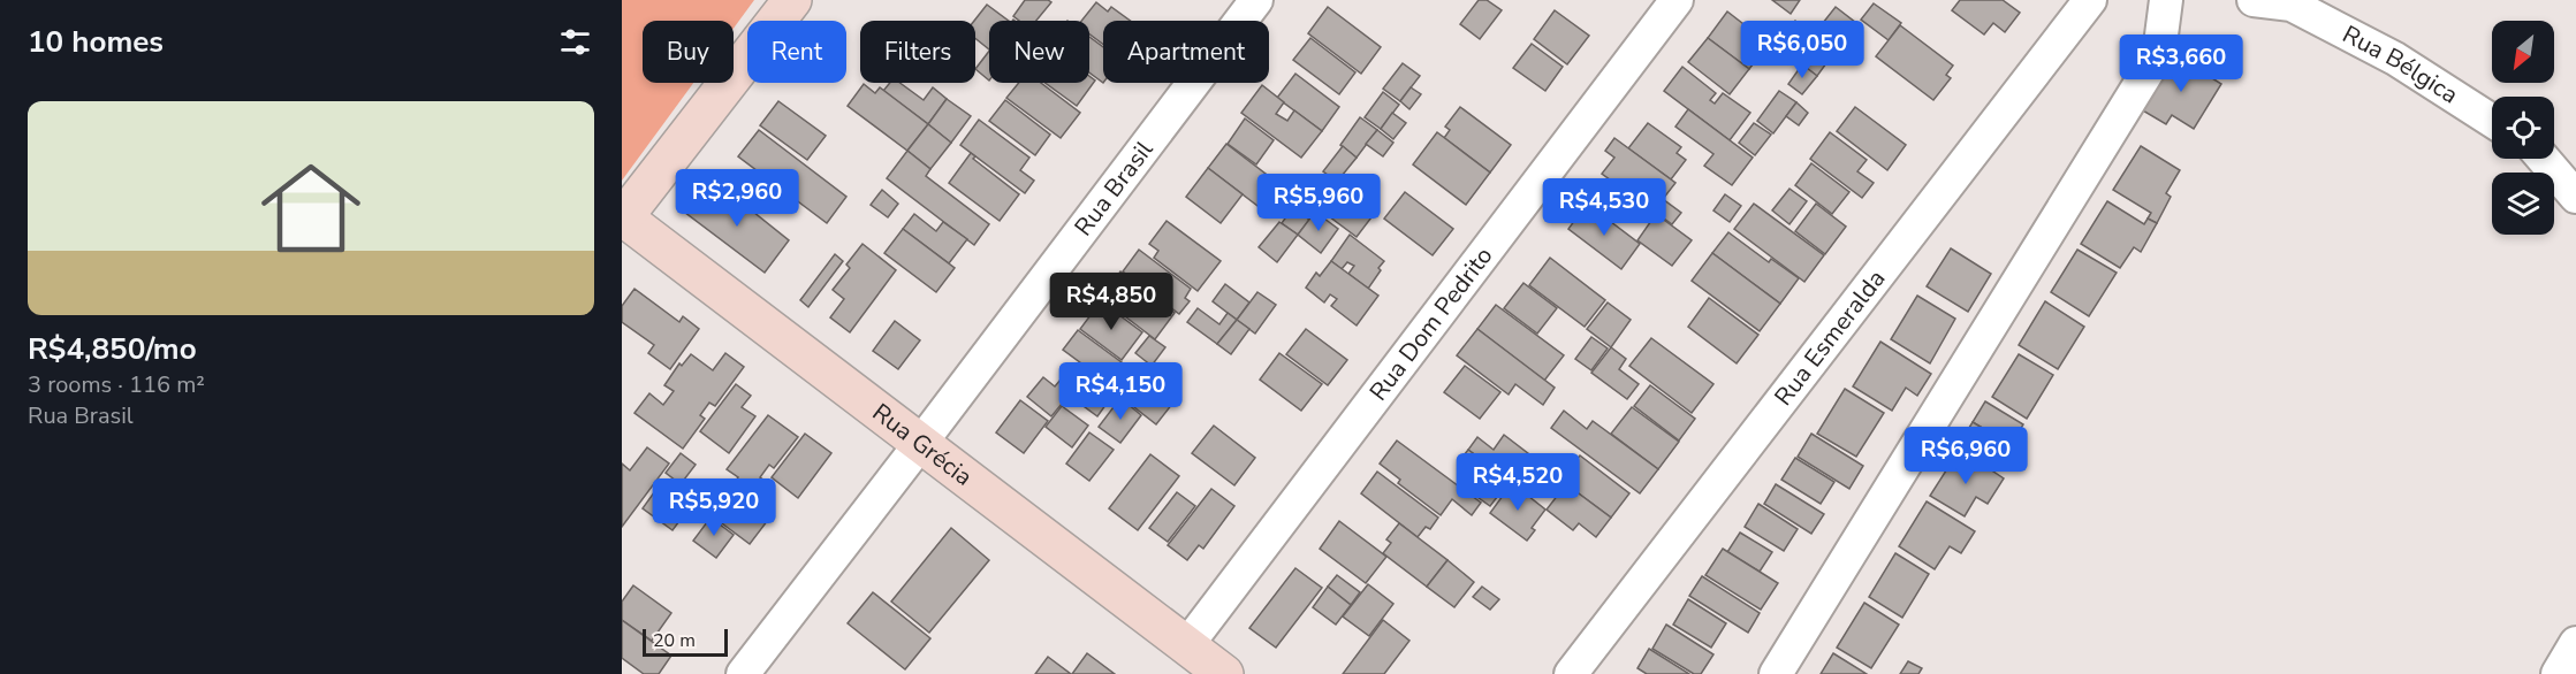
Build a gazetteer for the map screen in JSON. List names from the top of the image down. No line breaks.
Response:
{"streets":{"main road":["Rua Grécia"],"street":["Rua Bélgica","Rua Brasil","Rua Dom Pedrito","Rua Esmeralda"]},"crossings":[["Rua Brasil","Rua Grécia"],["Rua Dom Pedrito","Rua Grécia"]],"scale_bar":"20 m","north":"bottom left","page":{"heading":"10 homes","price":["R$6,050","R$3,660","R$2,960","R$5,960","R$4,530","R$4,850","R$4,150","R$6,960","R$4,520","R$5,920"],"chip":["Buy","Rent","Filters","New","Apartment"],"list":[{"name":"R$4,850/mo","note":"3 rooms · 116 m² · Rua Brasil"}],"scale":"20 m"}}
